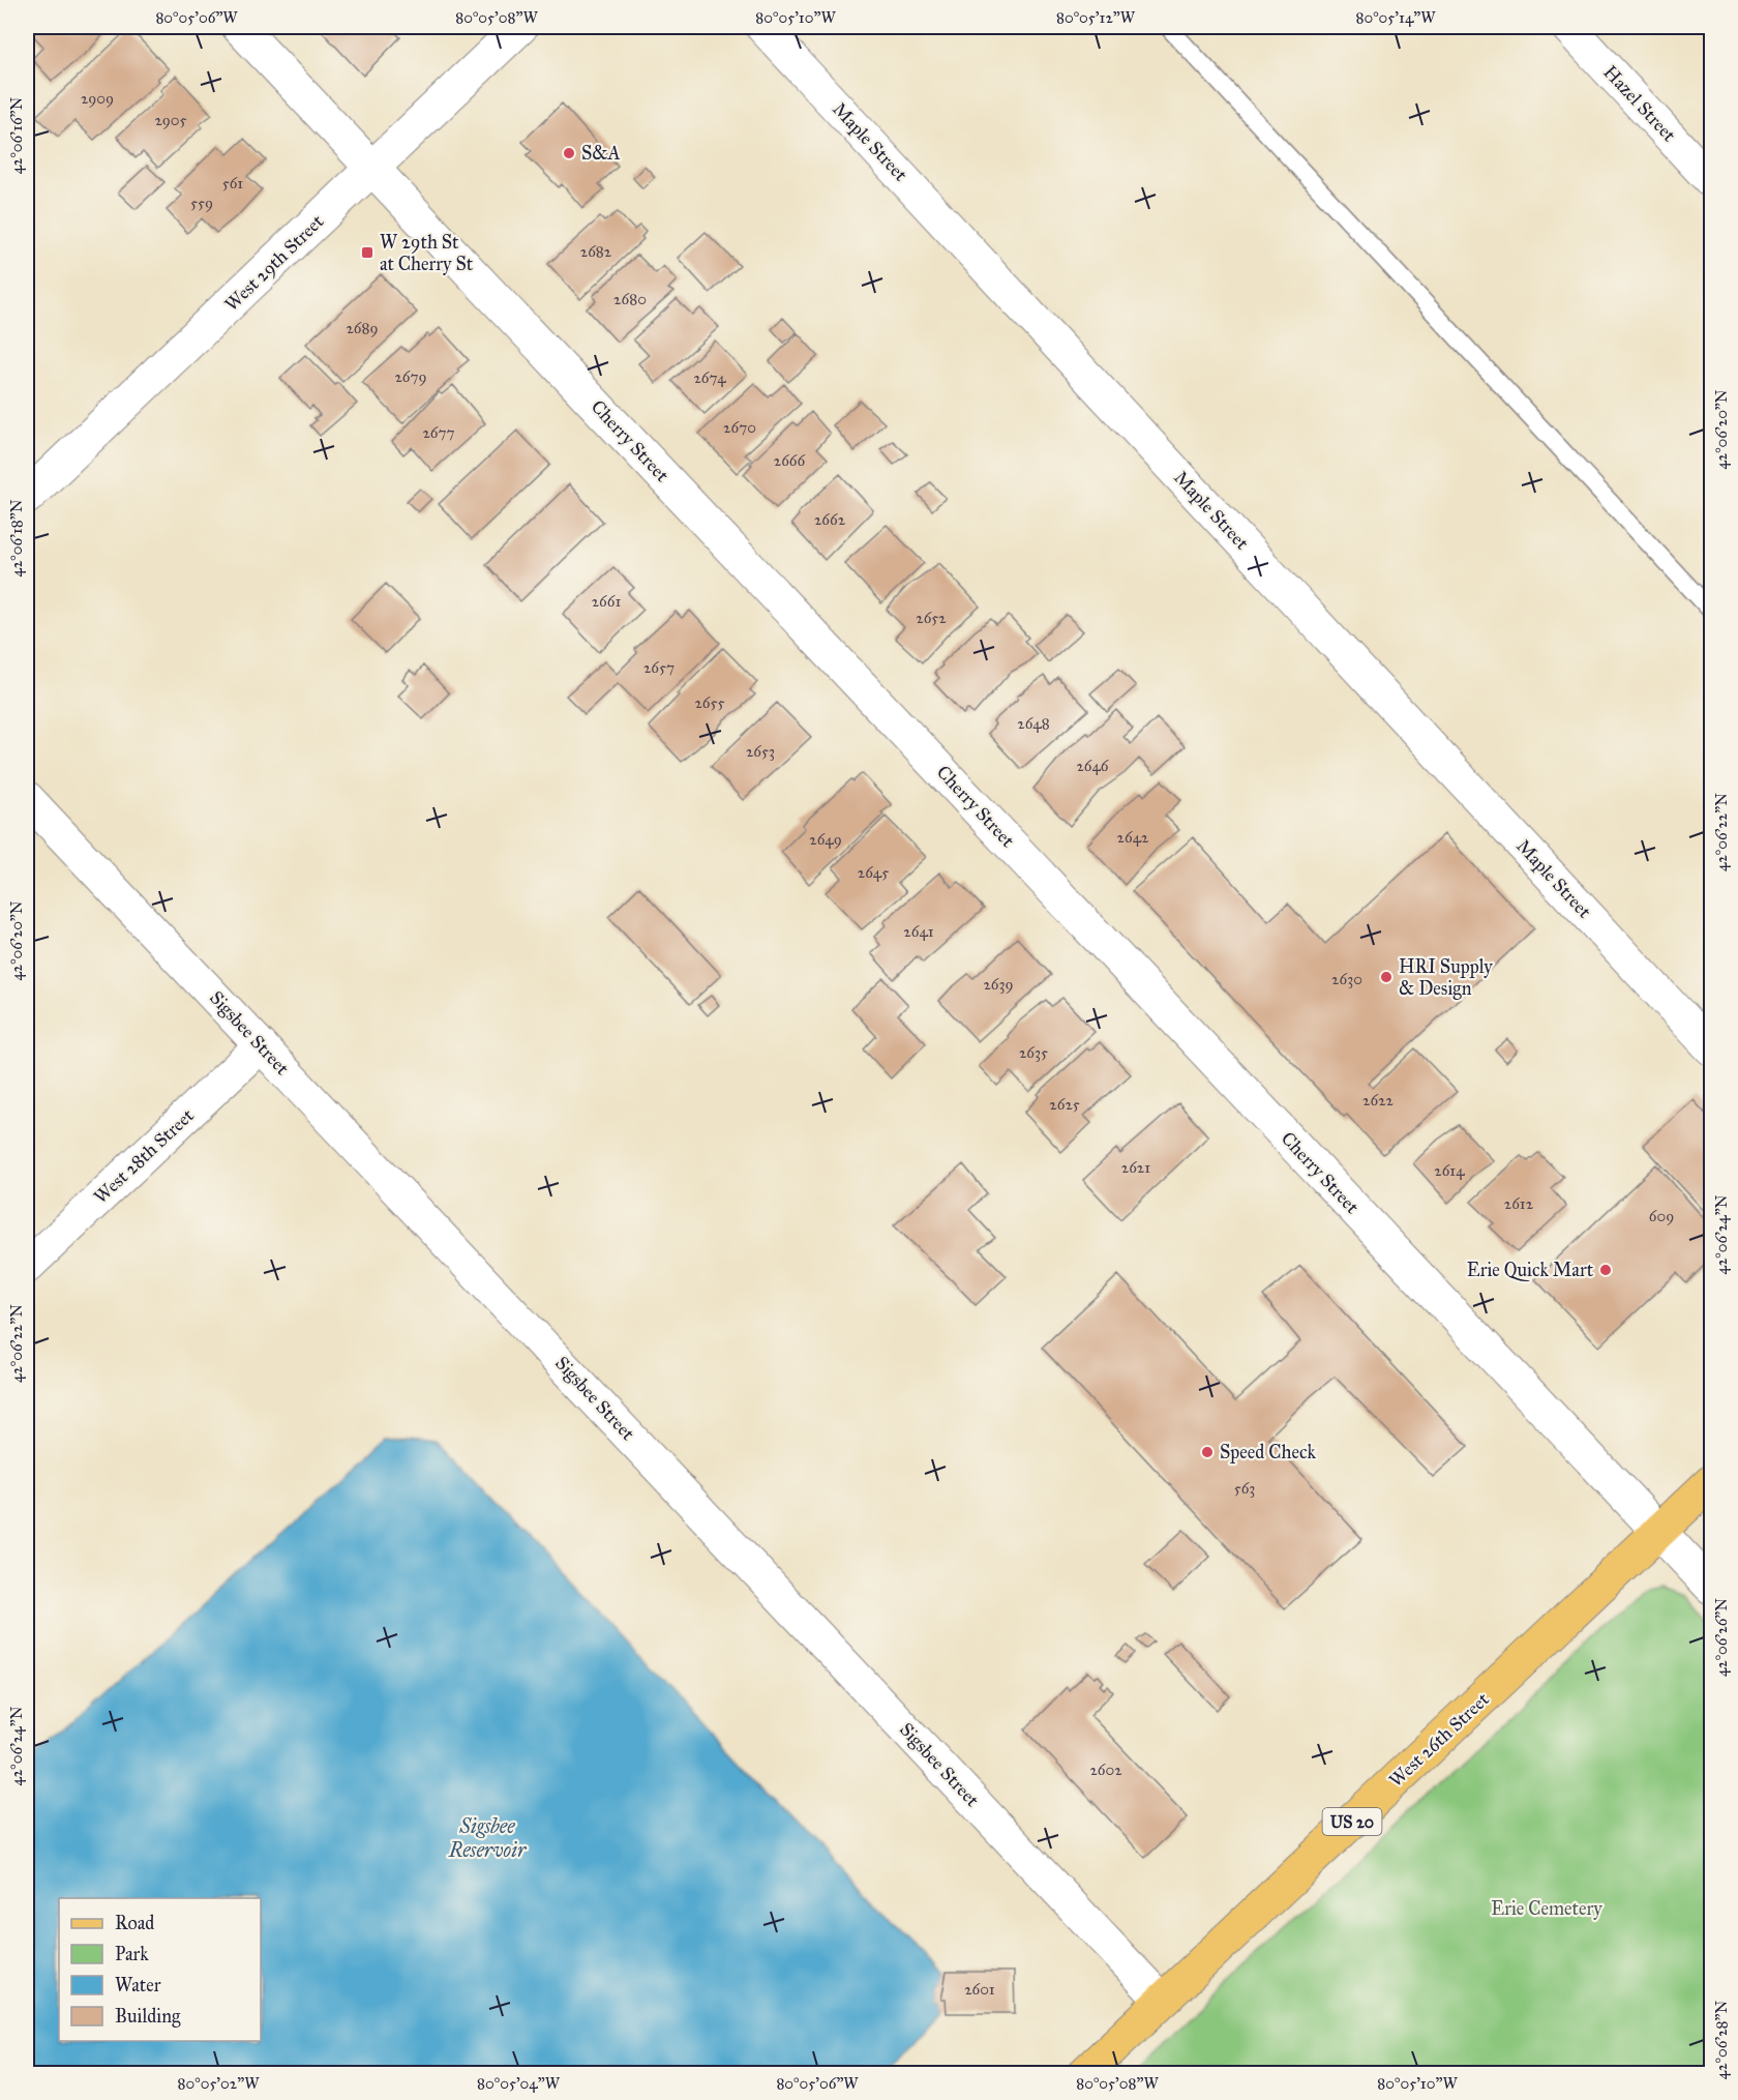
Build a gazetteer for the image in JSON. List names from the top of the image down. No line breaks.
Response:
{"streets":{"main road":["West 26th Street","US 20"],"street":["Hazel Street","Maple Street","West 29th Street","Cherry Street","Sigsbee Street","West 28th Street"]},"crossings":[["West 29th Street","Cherry Street"],["Cherry Street","West 26th Street"],["Sigsbee Street","West 28th Street"],["Sigsbee Street","West 26th Street"]],"water":["Sigsbee Reservoir"],"parks":["Erie Cemetery"],"places":{"other":["S&A","HRI Supply & Design","Erie Quick Mart","Speed Check"],"transit":["W 29th St at Cherry St"]},"house_numbers":["2909","2905","561","559","2682","2680","2689","2679","2674","2670","2677","2666","2662","2661","2652","2657","2655","2648","2653","2646","2642","2649","2645","2641","2630","2639","2635","2622","2625","2621","2614","2612","609","563","2602","2601"],"legend":["Road","Park","Water","Building"],"coordinates":["80°05'06\"W","80°05'08\"W","80°05'10\"W","80°05'12\"W","80°05'14\"W","42°06'16\"N","42°06'20\"N","42°06'18\"N","42°06'22\"N","42°06'24\"N","42°06'26\"N","42°06'28\"N","80°05'02\"W","80°05'04\"W"]}
